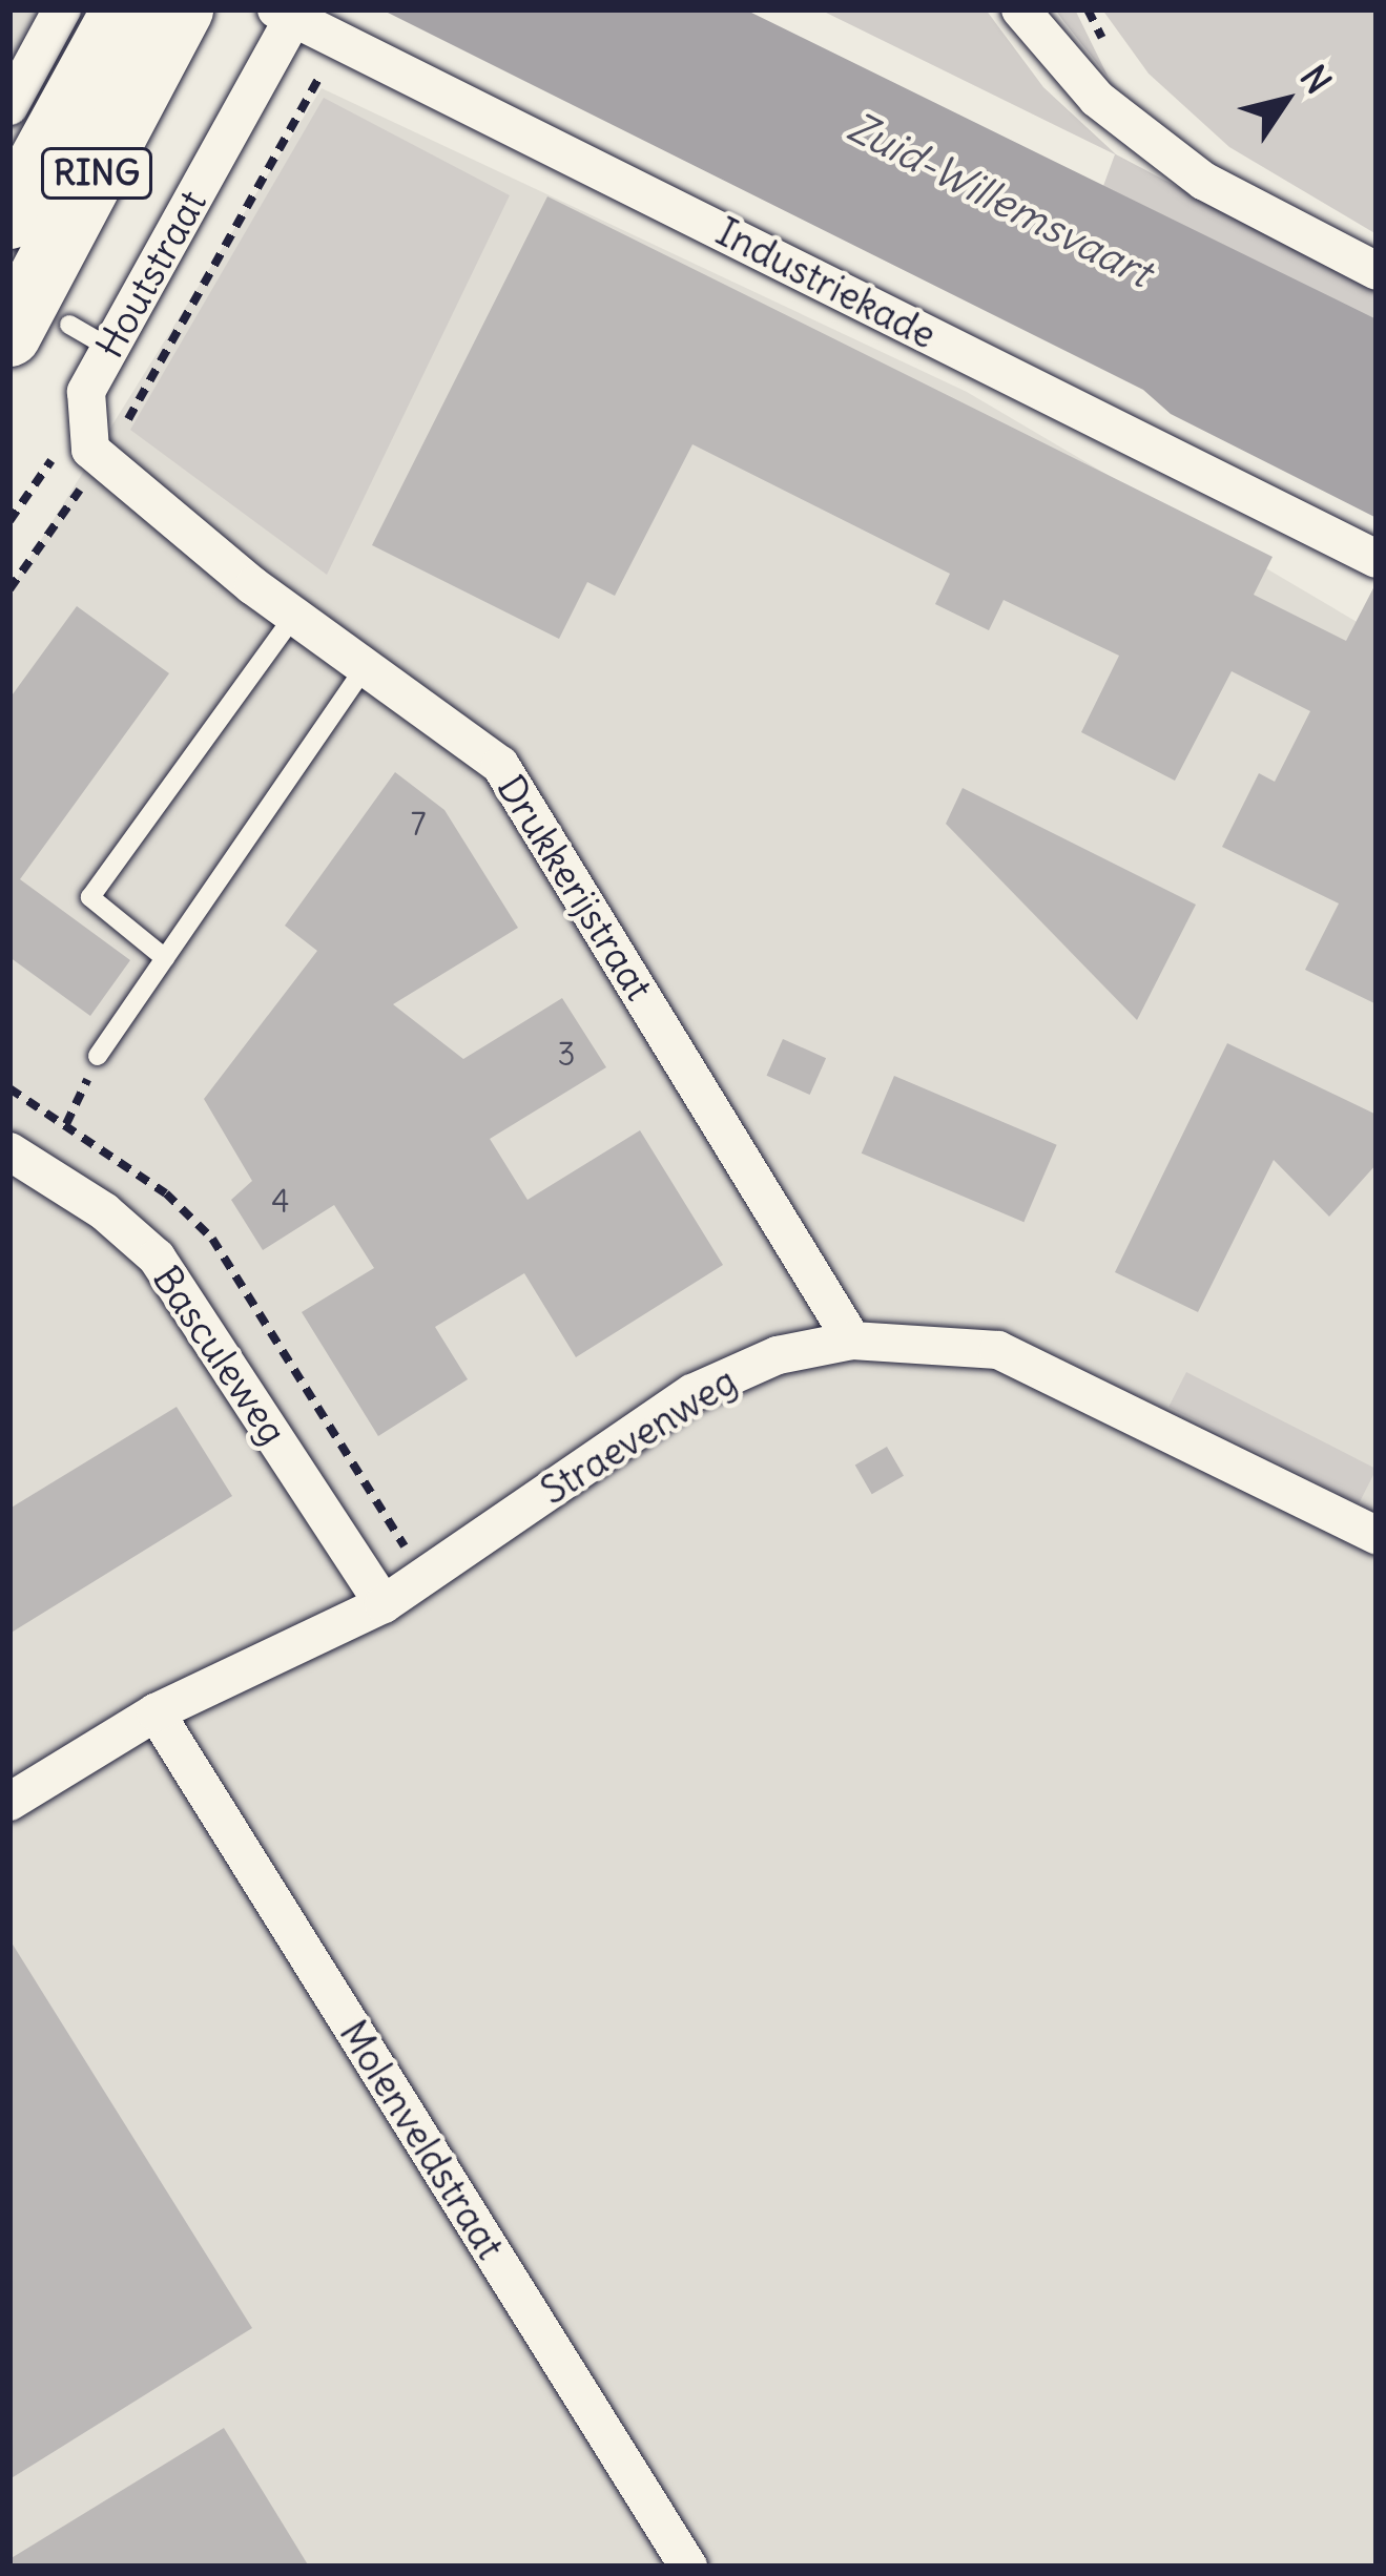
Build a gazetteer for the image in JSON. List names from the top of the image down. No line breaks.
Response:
{"streets":{"main road":["RING"],"street":["Houtstraat","Industriekade","Drukkerijstraat","Basculeweg","Straevenweg","Molenveldstraat"]},"crossings":[["Houtstraat","Industriekade"],["Houtstraat","Drukkerijstraat"],["Drukkerijstraat","Straevenweg"],["Basculeweg","Straevenweg"],["Straevenweg","Molenveldstraat"]],"water":["Zuid-Willemsvaart"],"house_numbers":["7","3","4"],"north":"top right"}
